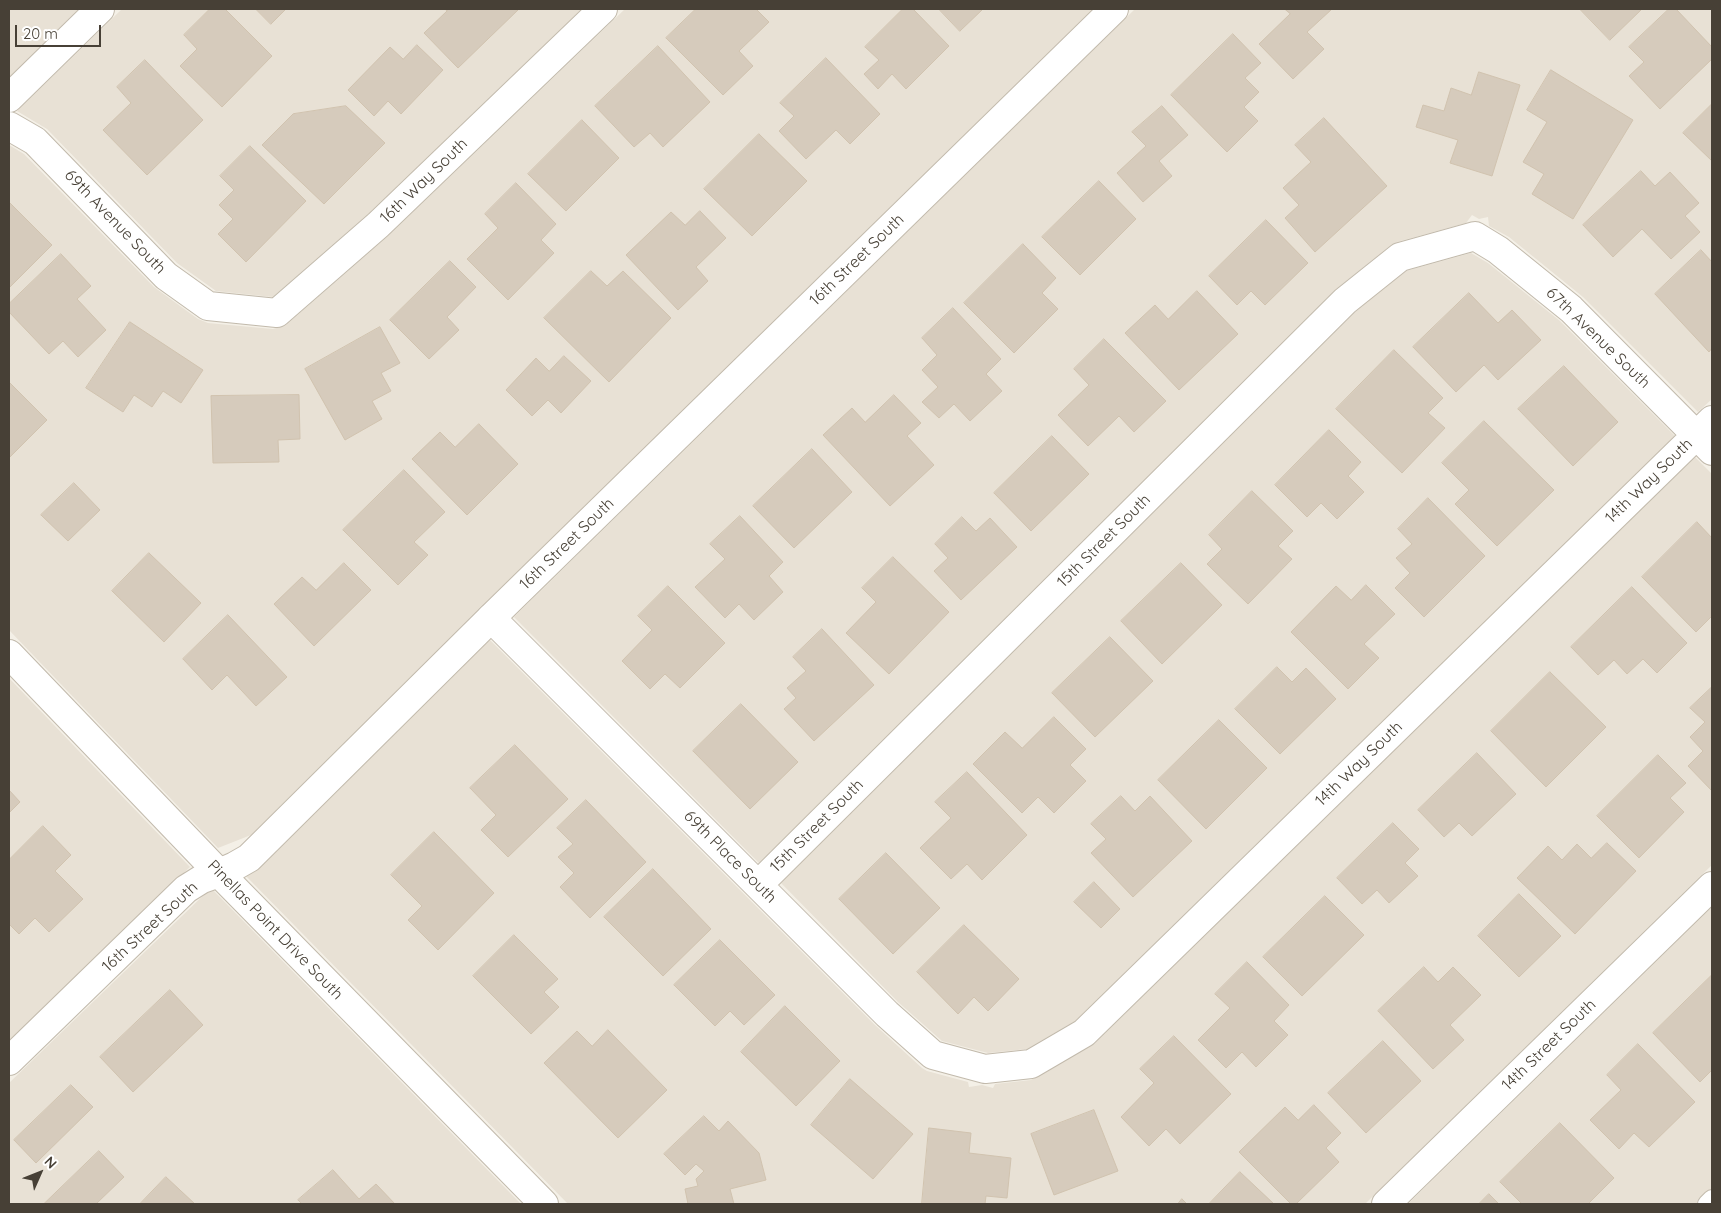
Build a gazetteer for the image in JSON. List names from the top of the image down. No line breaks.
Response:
{"streets":{"street":["16th Way South","69th Avenue South","16th Street South","67th Avenue South","14th Way South","15th Street South","69th Place South","Pinellas Point Drive South","14th Street South"]},"crossings":[["16th Way South","69th Avenue South"],["16th Street South","69th Place South"],["16th Street South","Pinellas Point Drive South"],["67th Avenue South","14th Way South"],["67th Avenue South","15th Street South"],["14th Way South","69th Place South"],["15th Street South","69th Place South"]],"scale_bar":"20 m","north":"top right"}
